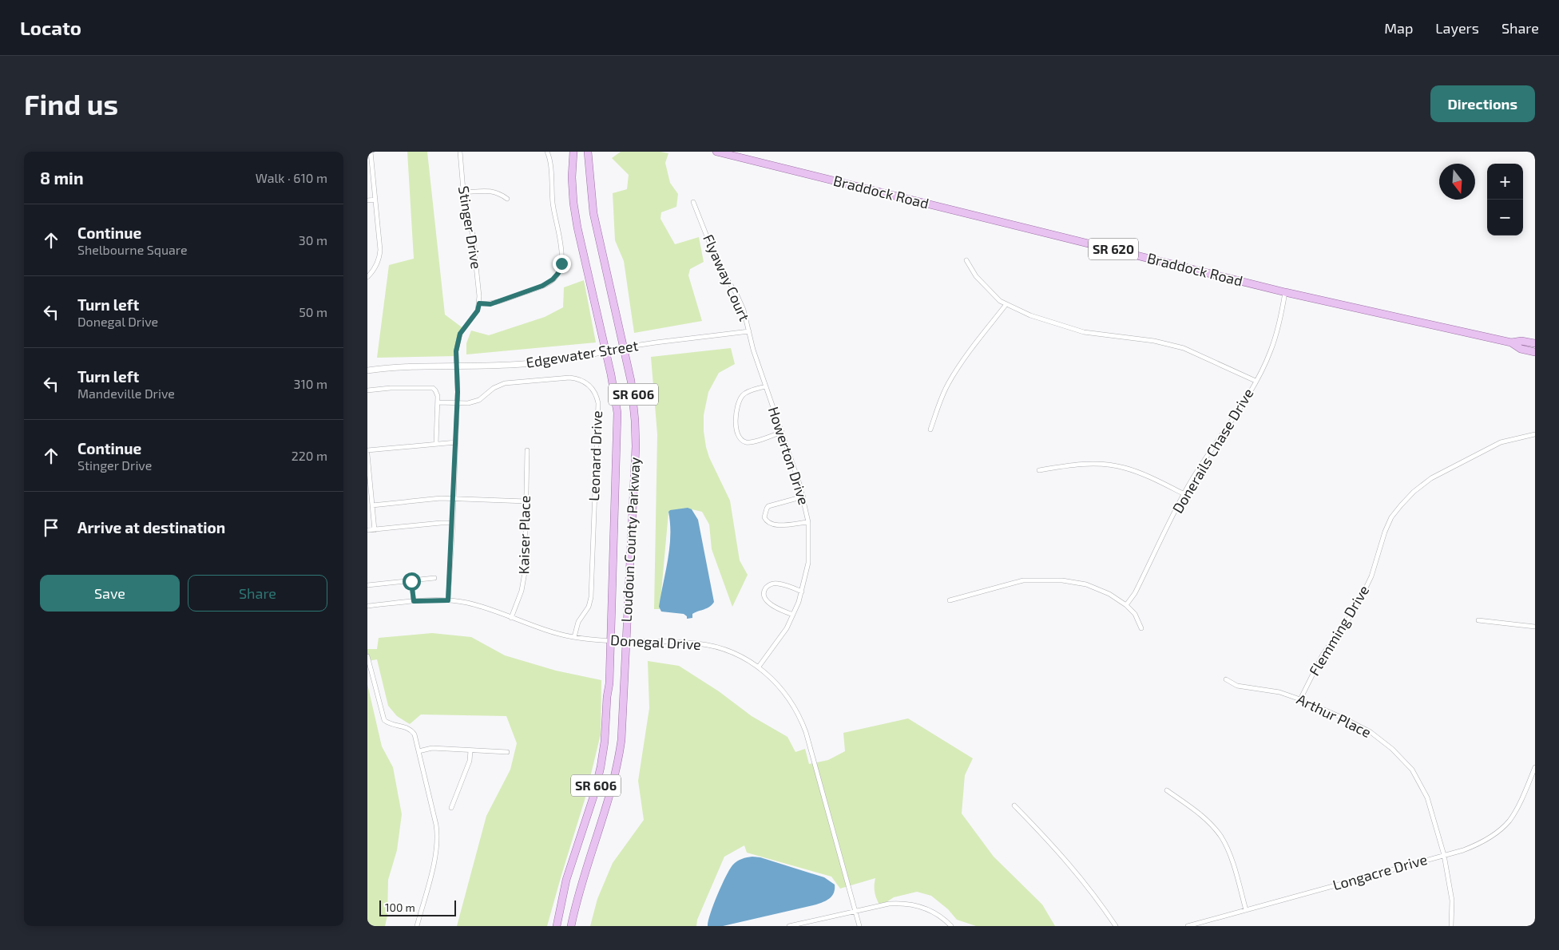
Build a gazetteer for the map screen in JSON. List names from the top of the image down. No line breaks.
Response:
{"streets":{"main road":["Braddock Road","SR 620","SR 606","Loudoun County Parkway"],"street":["Stinger Drive","Flyaway Court","Edgewater Street","Donerails Chase Drive","Leonard Drive","Howerton Drive","Kaiser Place","Flemming Drive","Donegal Drive","Arthur Place","Longacre Drive"]},"crossings":[["Braddock Road","Donerails Chase Drive"],["Flyaway Court","Edgewater Street"],["Flyaway Court","Howerton Drive"],["Edgewater Street","Howerton Drive"],["Edgewater Street","Loudoun County Parkway"],["Leonard Drive","Donegal Drive"],["Howerton Drive","Donegal Drive"],["Kaiser Place","Donegal Drive"],["Loudoun County Parkway","Donegal Drive"],["Flemming Drive","Arthur Place"],["Arthur Place","Longacre Drive"]],"scale_bar":"100 m","north":"bottom","page":{"header":"Locato","nav":["Map","Layers","Share"],"buttons":["Directions",["Save","Share"]],"title":"Find us","heading":["8 min","Walk · 610 m"],"map_buttons":["+","−"],"list":[["Continue","Shelbourne Square","30 m"],["Turn left","Donegal Drive","50 m"],["Turn left","Mandeville Drive","310 m"],["Continue","Stinger Drive","220 m"],"Arrive at destination"],"scale":"100 m"}}
